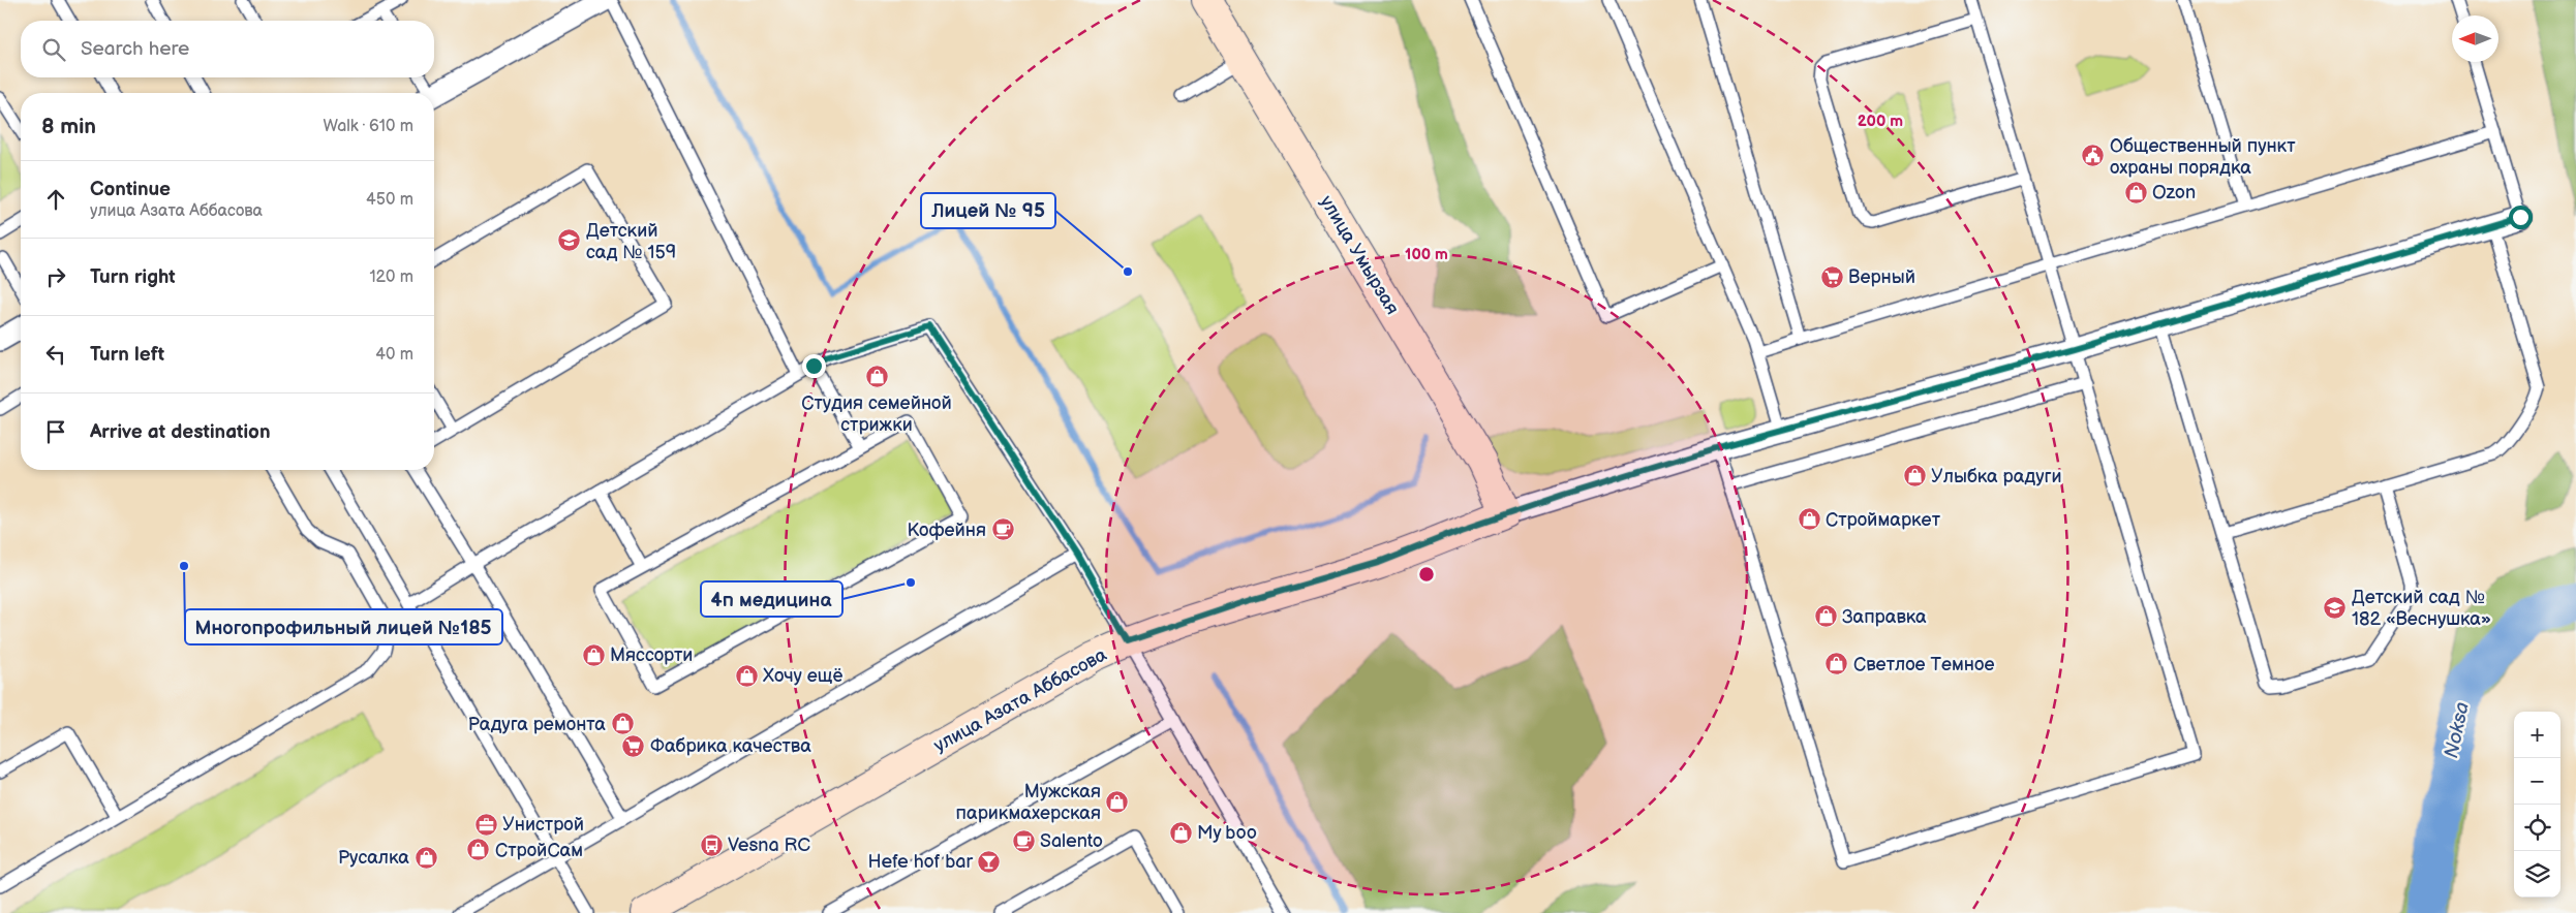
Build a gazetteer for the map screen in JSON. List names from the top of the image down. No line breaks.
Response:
{"streets":{"street":["улица Умырзая","улица Азата Аббасова"]},"crossings":[["улица Умырзая","улица Азата Аббасова"]],"water":["Noksa"],"places":{"public building":["Общественный пункт охраны порядка"],"shop":["Ozon","Студия семейной стрижки","Улыбка радуги","Строймаркет","Заправка","Мяссорти","Светлое Темное","Хочу ещё","Радуга ремонта","Мужская парикмахерская","My boo","СтройСам","Русалка"],"school or university":["Детский сад № 159","Детский сад № 182 «Веснушка»"],"other":["Лицей № 95","Многопрофильный лицей №185","4п медицина"],"supermarket":["Верный","Фабрика качества"],"cafe":["Кофейня","Salento"],"office":["Унистрой"],"bus stop":["Vesna RC"],"bar":["Hefe hof bar"]},"north":"left","page":{"search":"Search here","heading":["8 min","Walk · 610 m"],"list":[["Continue","улица Азата Аббасова","450 m"],["Turn right","120 m"],["Turn left","40 m"],"Arrive at destination"],"map_buttons":["+","−"]},"rings":["200 m","100 m"]}
